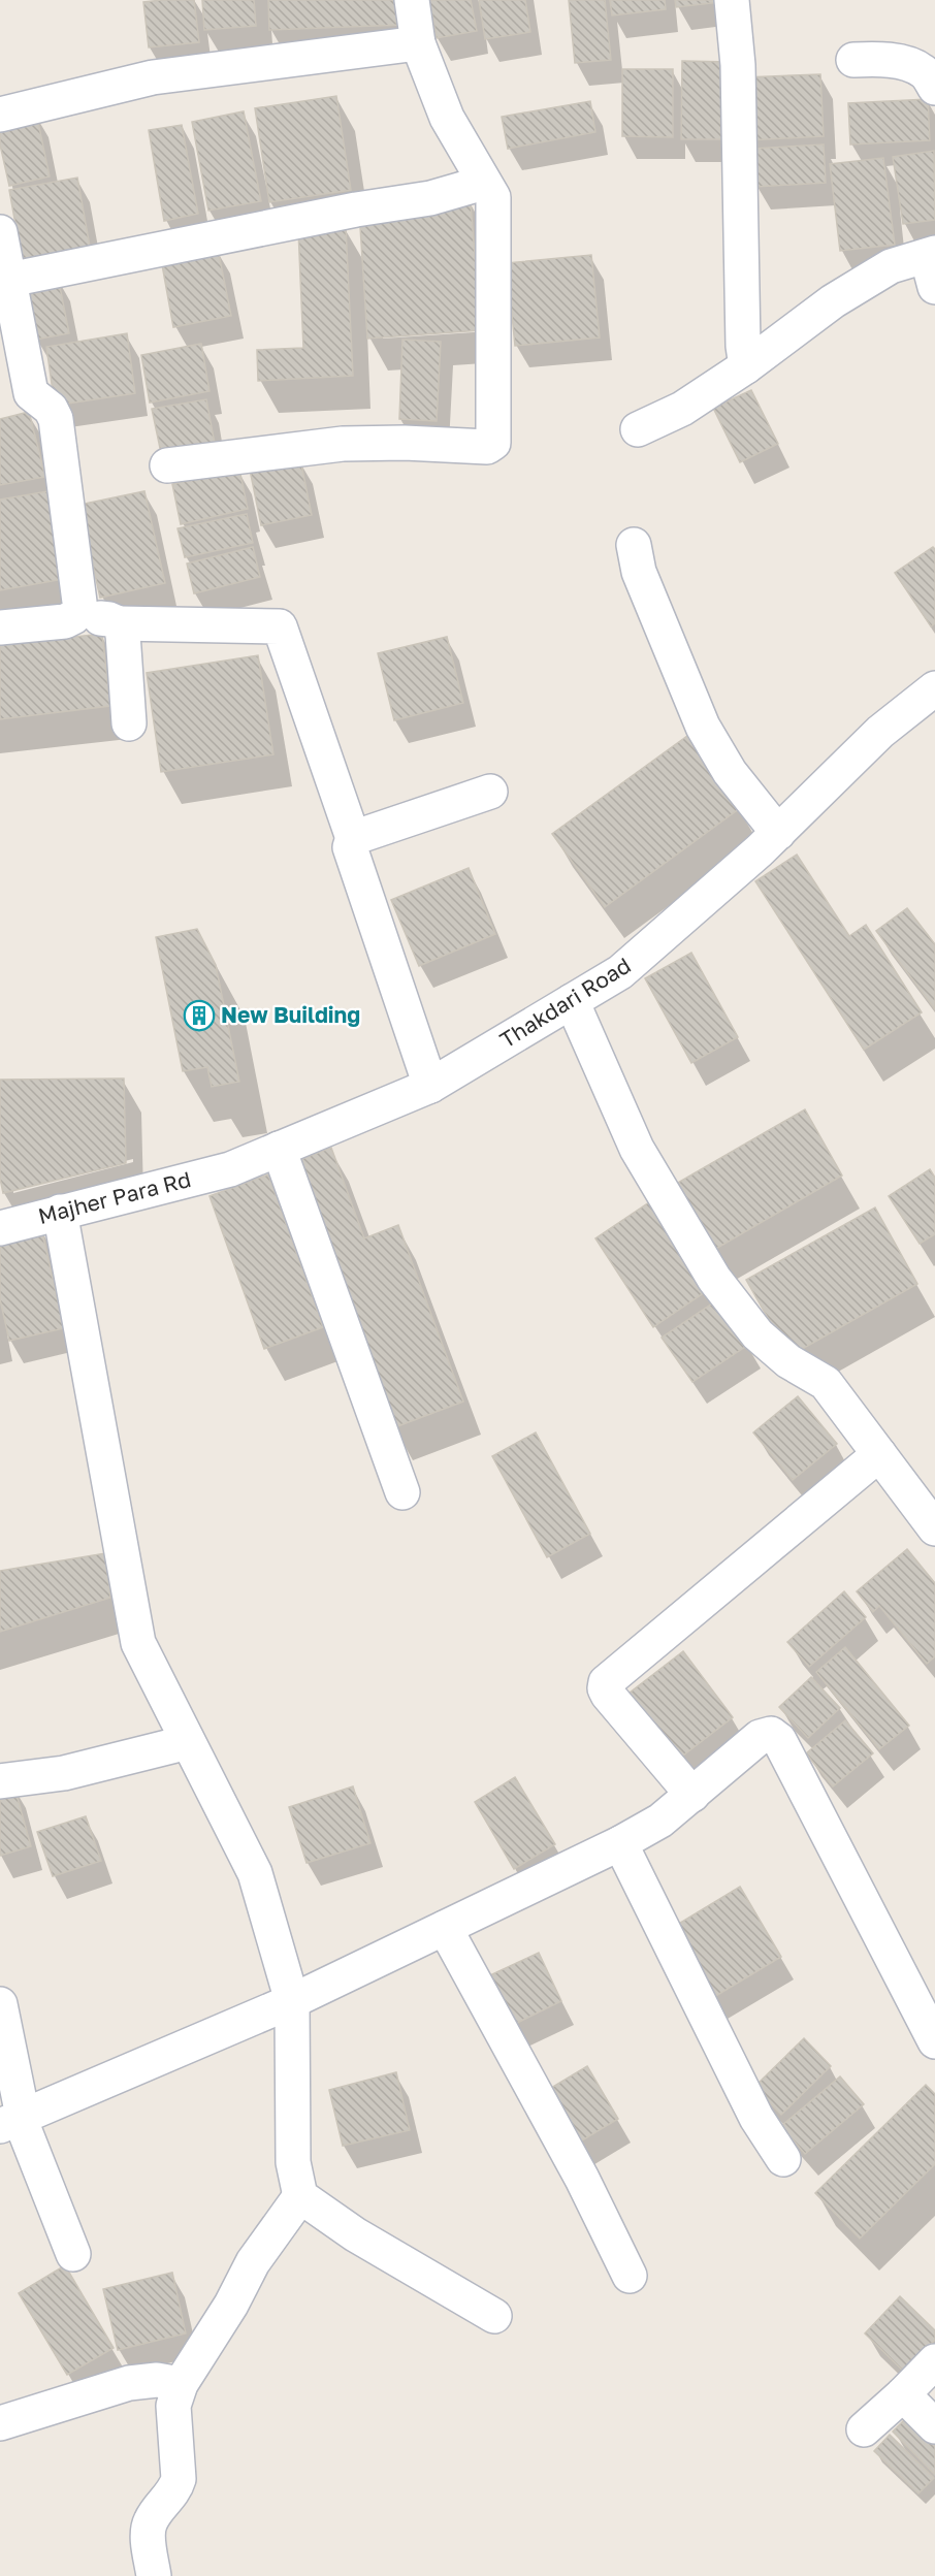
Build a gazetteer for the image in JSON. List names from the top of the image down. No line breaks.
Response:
{"streets":{"street":["Thakdari Road","Majher Para Rd"]},"crossings":[["Thakdari Road","Majher Para Rd"]],"places":{"building":["New Building"]}}
